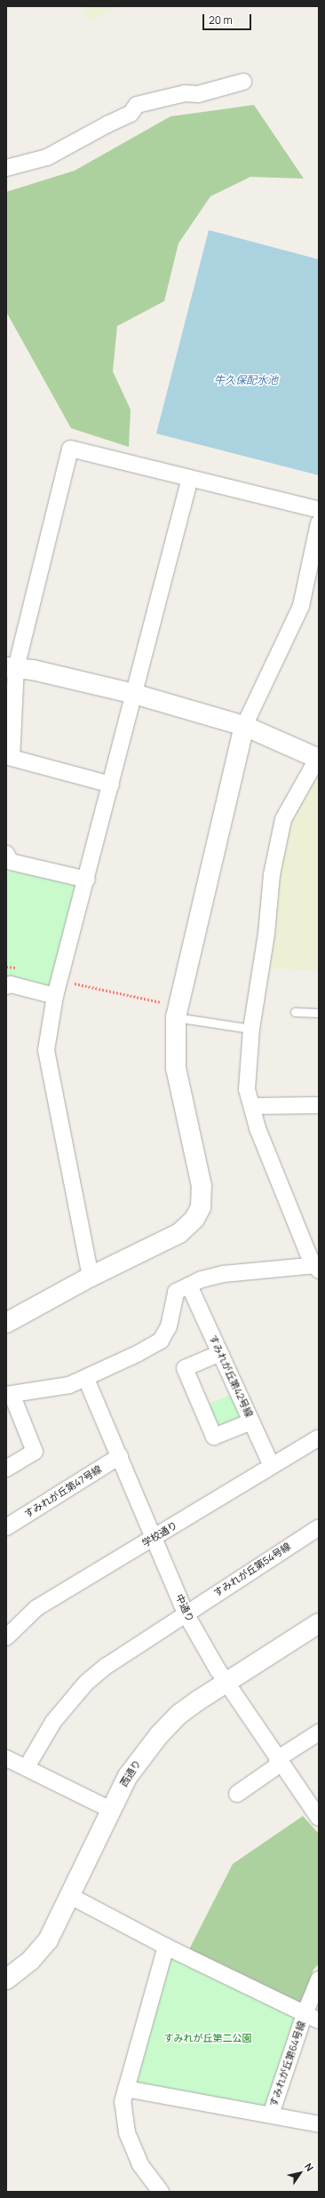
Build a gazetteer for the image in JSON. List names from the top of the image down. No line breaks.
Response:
{"streets":{"street":["すみれが丘第42号線","すみれが丘第47号線","学校通り","すみれが丘第54号線","中通り","西通り","すみれが丘第64号線"]},"crossings":[["すみれが丘第42号線","学校通り"],["すみれが丘第47号線","中通り"],["学校通り","中通り"],["すみれが丘第54号線","中通り"],["中通り","西通り"]],"water":["牛久保配水池"],"parks":["すみれが丘第二公園"],"scale_bar":"20 m","north":"top right"}
